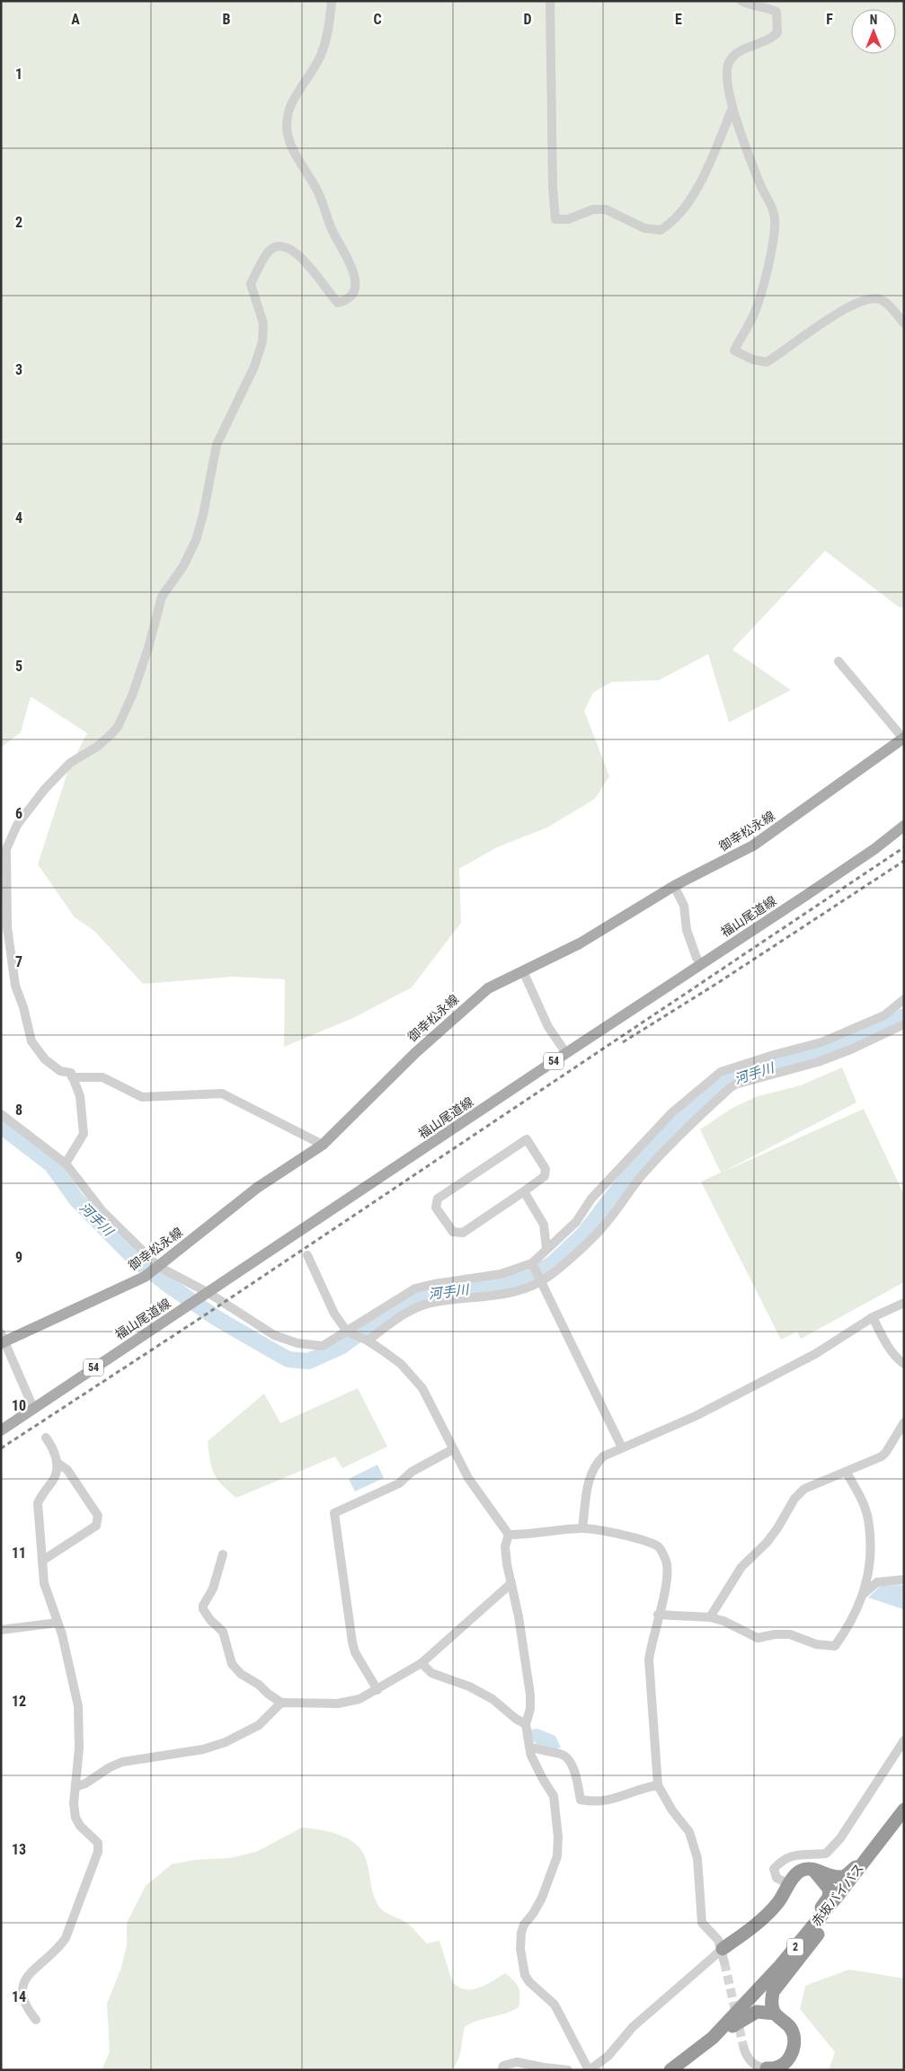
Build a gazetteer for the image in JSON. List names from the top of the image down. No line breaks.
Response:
{"streets":{"highway":["赤坂バイパス","2"],"main road":["御幸松永線","福山尾道線","54"]},"water":["河手川"],"north":"top","grid":{"columns":["A","B","C","D","E","F"],"rows":["1","2","3","4","5","6","7","8","9","10","11","12","13","14"]}}
